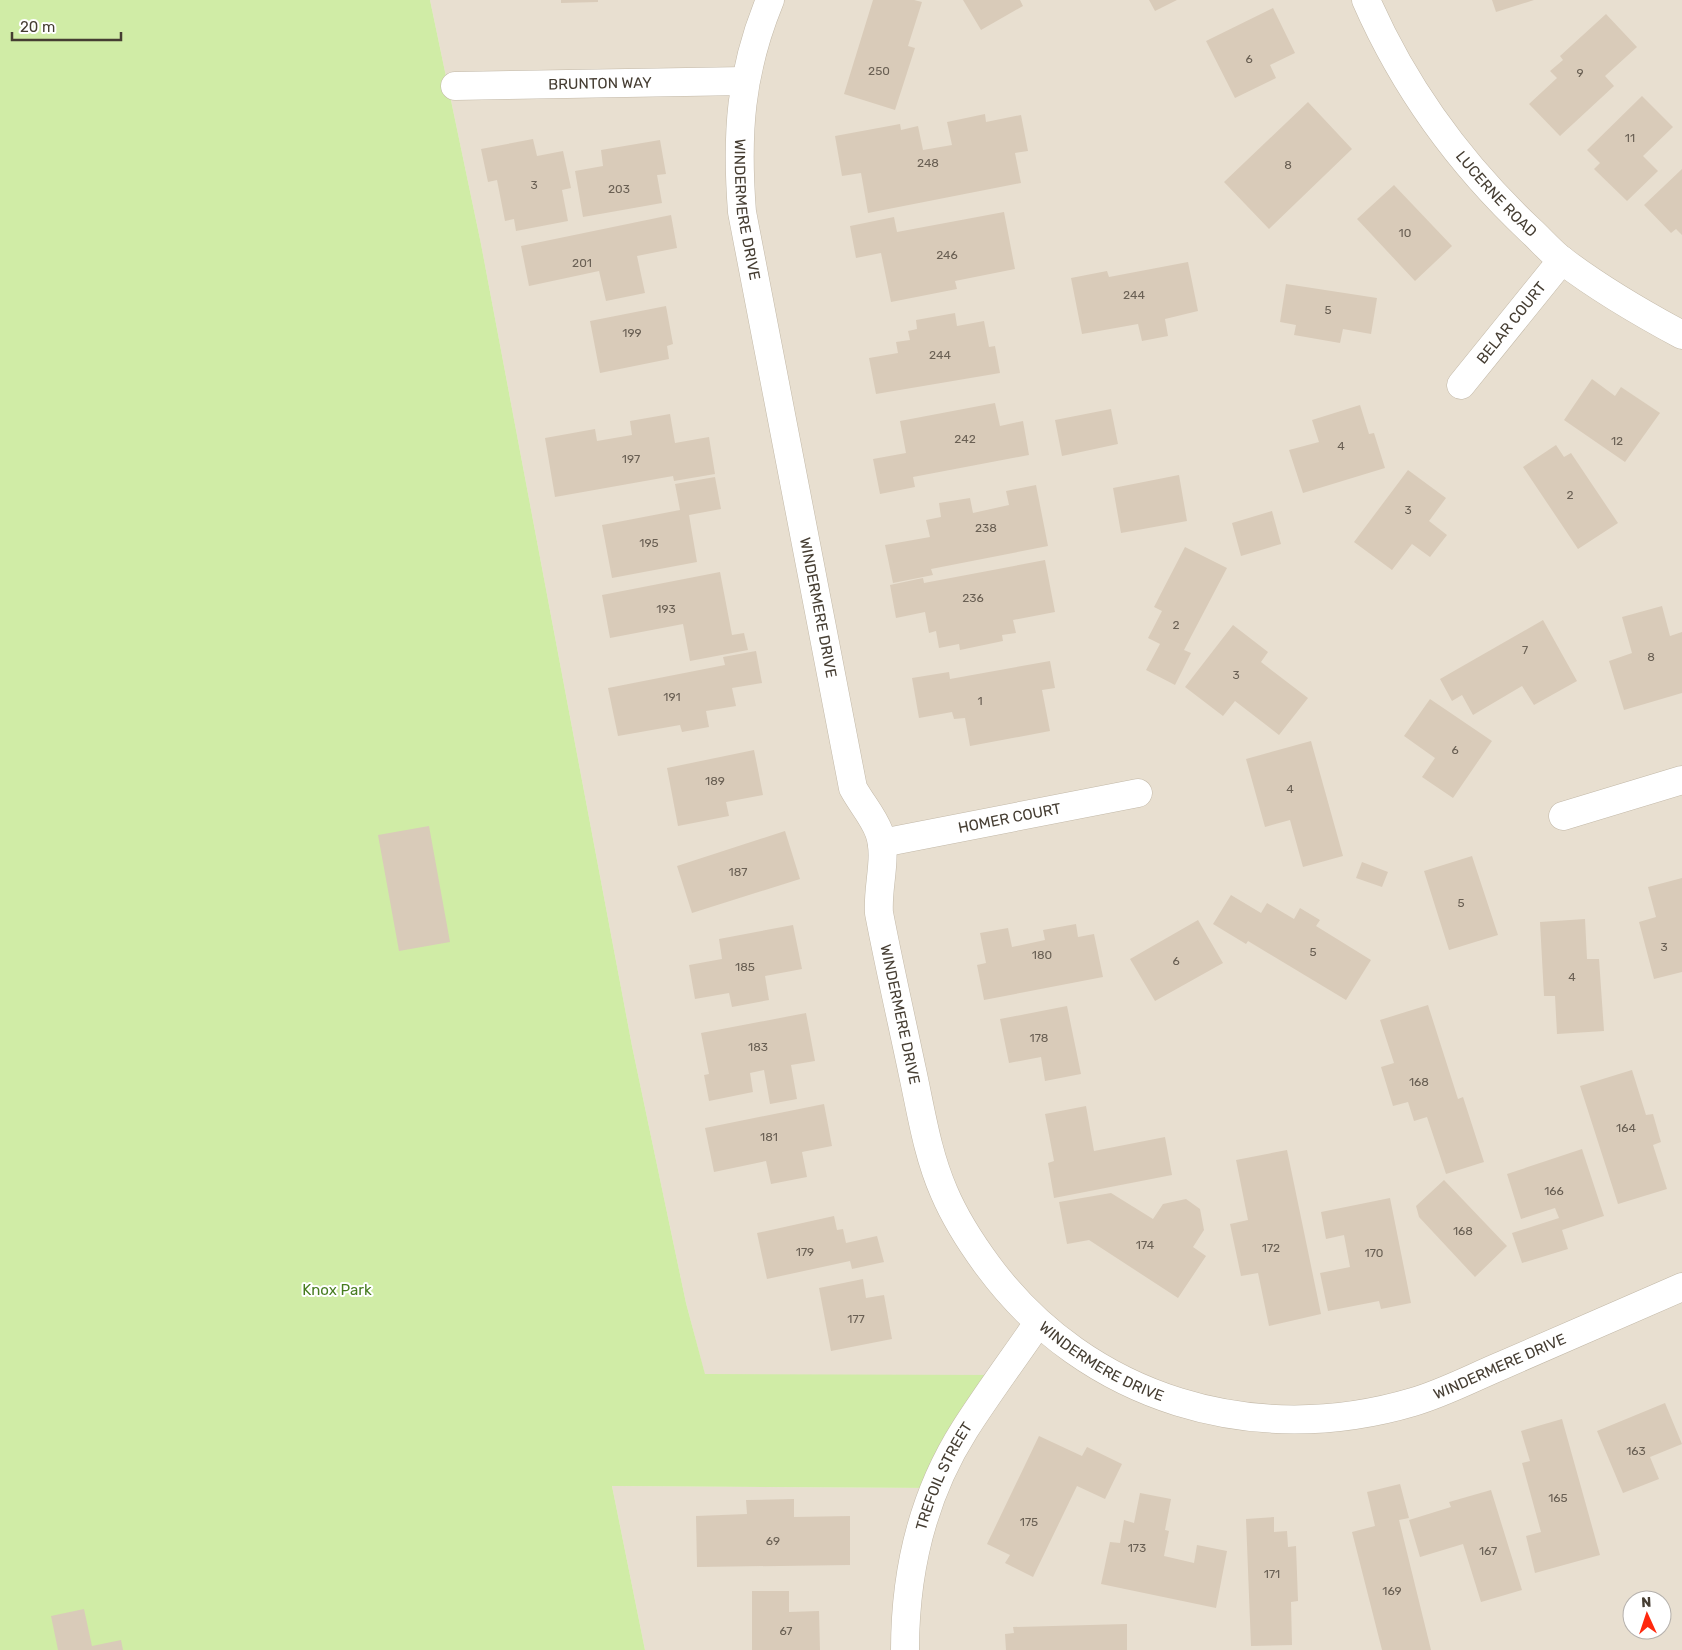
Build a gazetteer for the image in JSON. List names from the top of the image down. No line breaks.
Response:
{"streets":{"street":["BRUNTON WAY","LUCERNE ROAD","WINDERMERE DRIVE","BELAR COURT","HOMER COURT","TREFOIL STREET"]},"crossings":[["BRUNTON WAY","WINDERMERE DRIVE"],["LUCERNE ROAD","BELAR COURT"],["WINDERMERE DRIVE","HOMER COURT"],["WINDERMERE DRIVE","TREFOIL STREET"]],"parks":["Knox Park"],"house_numbers":["6","250","9","11","248","8","3","203","10","246","201","244","5","199","244","242","12","4","197","2","3","238","195","236","193","2","7","8","3","191","1","6","189","4","187","5","3","5","180","6","185","4","178","183","168","164","181","166","168","174","172","179","170","177","163","165","175","69","173","167","171","169","67"],"scale_bar":"20 m","north":"top"}
